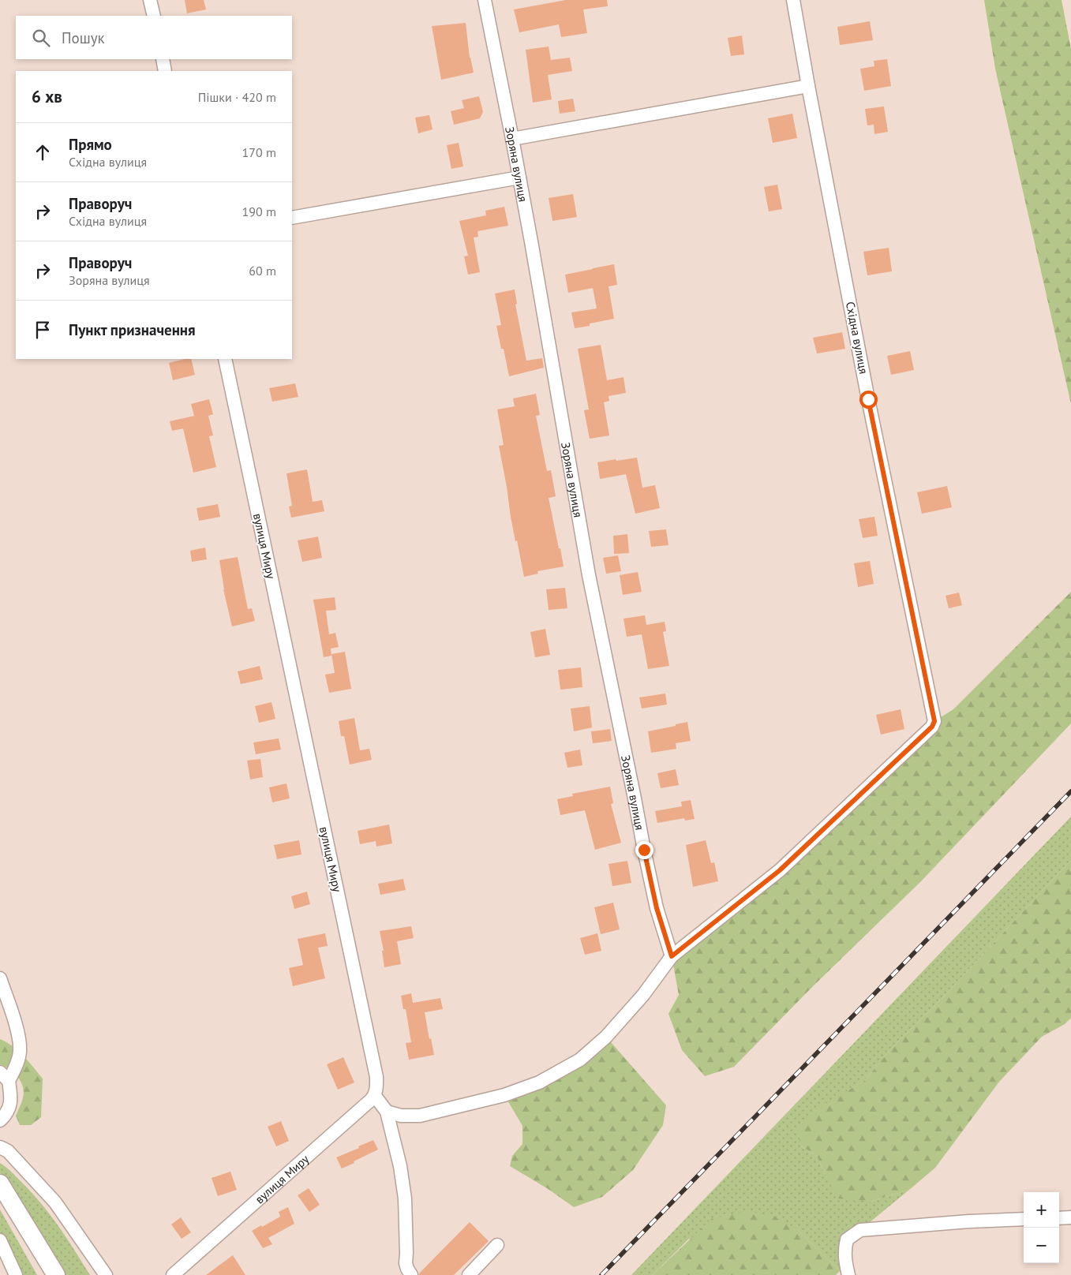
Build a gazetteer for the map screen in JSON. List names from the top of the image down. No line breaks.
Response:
{"streets":{"street":["Зоряна вулиця","Східна вулиця","вулиця Миру"]},"crossings":[["Зоряна вулиця","Східна вулиця"]],"page":{"search":"Пошук","heading":["6 хв","Пішки · 420 m"],"list":[["Прямо","Східна вулиця","170 m"],["Праворуч","Східна вулиця","190 m"],["Праворуч","Зоряна вулиця","60 m"],"Пункт призначення"],"map_buttons":["+","−"]}}
